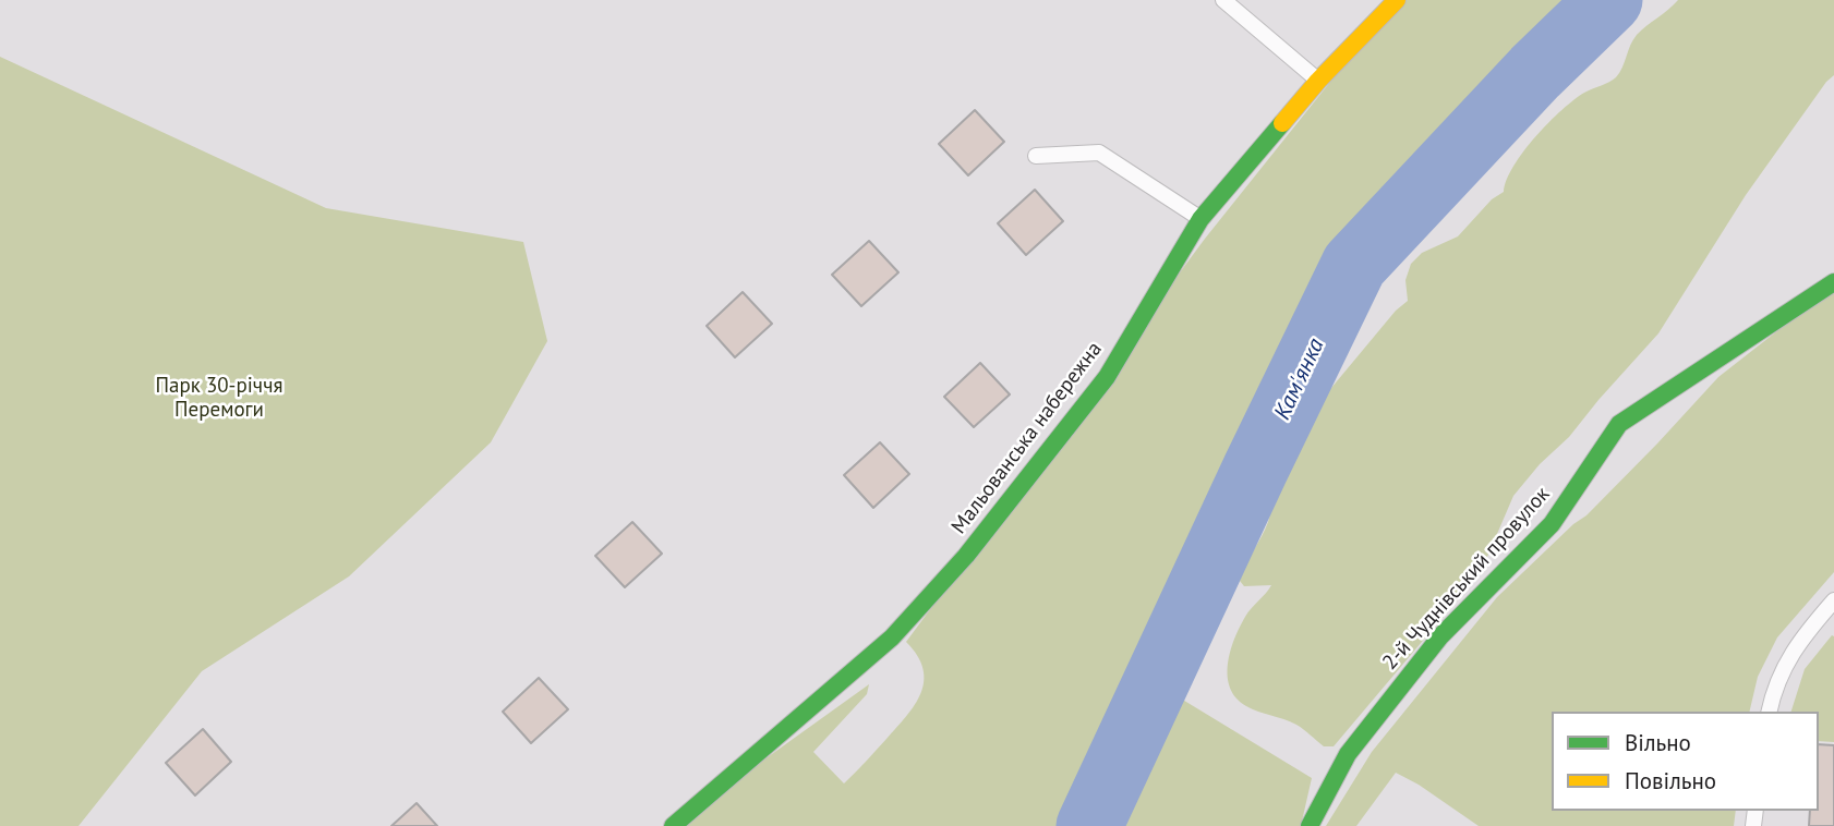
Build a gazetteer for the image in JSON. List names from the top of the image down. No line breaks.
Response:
{"streets":{"street":["Мальованська набережна","2-й Чуднівський провулок"]},"water":["Кам'янка"],"parks":["Парк 30-річчя Перемоги"],"legend":["Вільно","Повільно"]}
